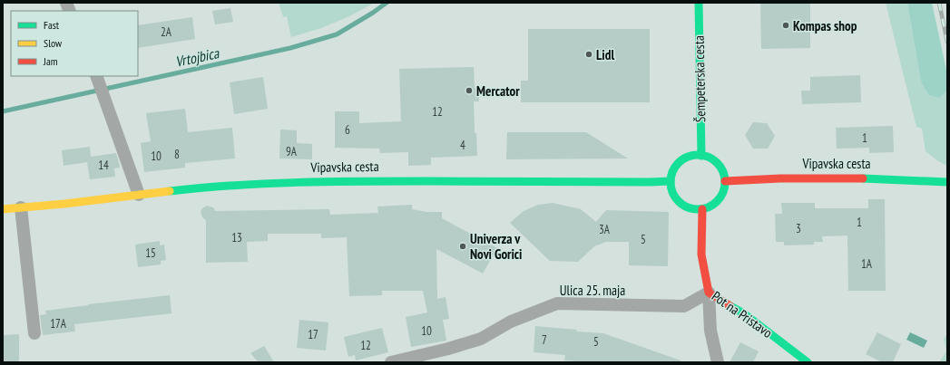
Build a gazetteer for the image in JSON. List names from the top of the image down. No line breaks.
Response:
{"streets":{"main road":["Šempeterska cesta","Vipavska cesta","Pot na Pristavo"],"street":["Ulica 25. maja"]},"crossings":[["Šempeterska cesta","Vipavska cesta"],["Šempeterska cesta","Pot na Pristavo"],["Vipavska cesta","Pot na Pristavo"],["Ulica 25. maja","Pot na Pristavo"]],"water":["Vrtojbica"],"places":["Kompas shop","Lidl","Mercator","Univerza v Novi Gorici"],"house_numbers":["2A","12","6","1","4","9A","8","10","14","1","3","3A","13","5","15","1A","17A","10","17","7","5","12"],"legend":["Fast","Slow","Jam"]}
